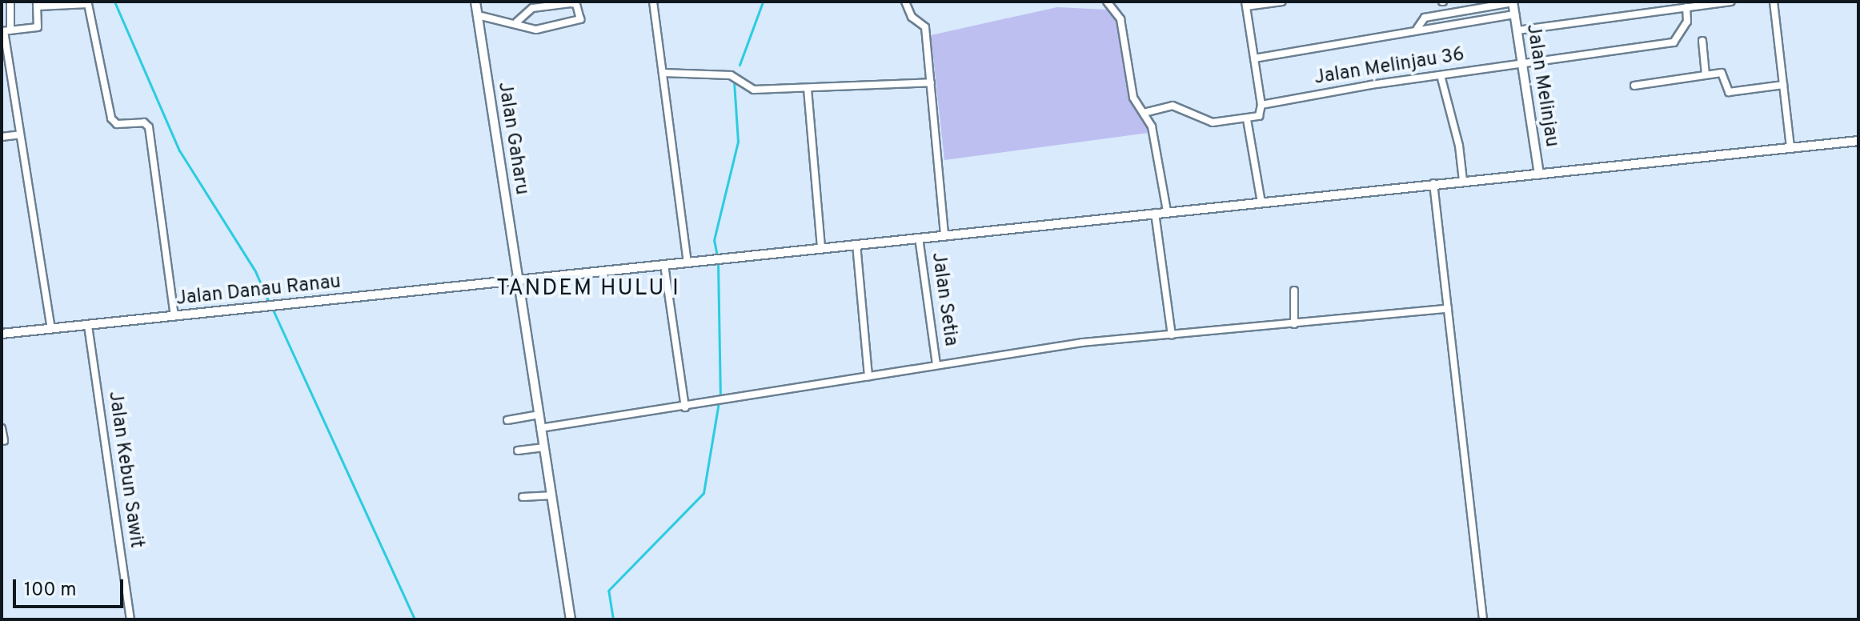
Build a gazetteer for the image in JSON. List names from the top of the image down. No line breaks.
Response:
{"streets":{"street":["Jalan Melinjau 36","Jalan Melinjau","Jalan Gaharu","Jalan Danau Ranau","Jalan Setia","Jalan Kebun Sawit"]},"crossings":[["Jalan Melinjau 36","Jalan Melinjau"],["Jalan Melinjau","Jalan Danau Ranau"],["Jalan Gaharu","Jalan Danau Ranau"],["Jalan Danau Ranau","Jalan Setia"],["Jalan Danau Ranau","Jalan Kebun Sawit"]],"districts":["TANDEM HULU I"],"scale_bar":"100 m"}
